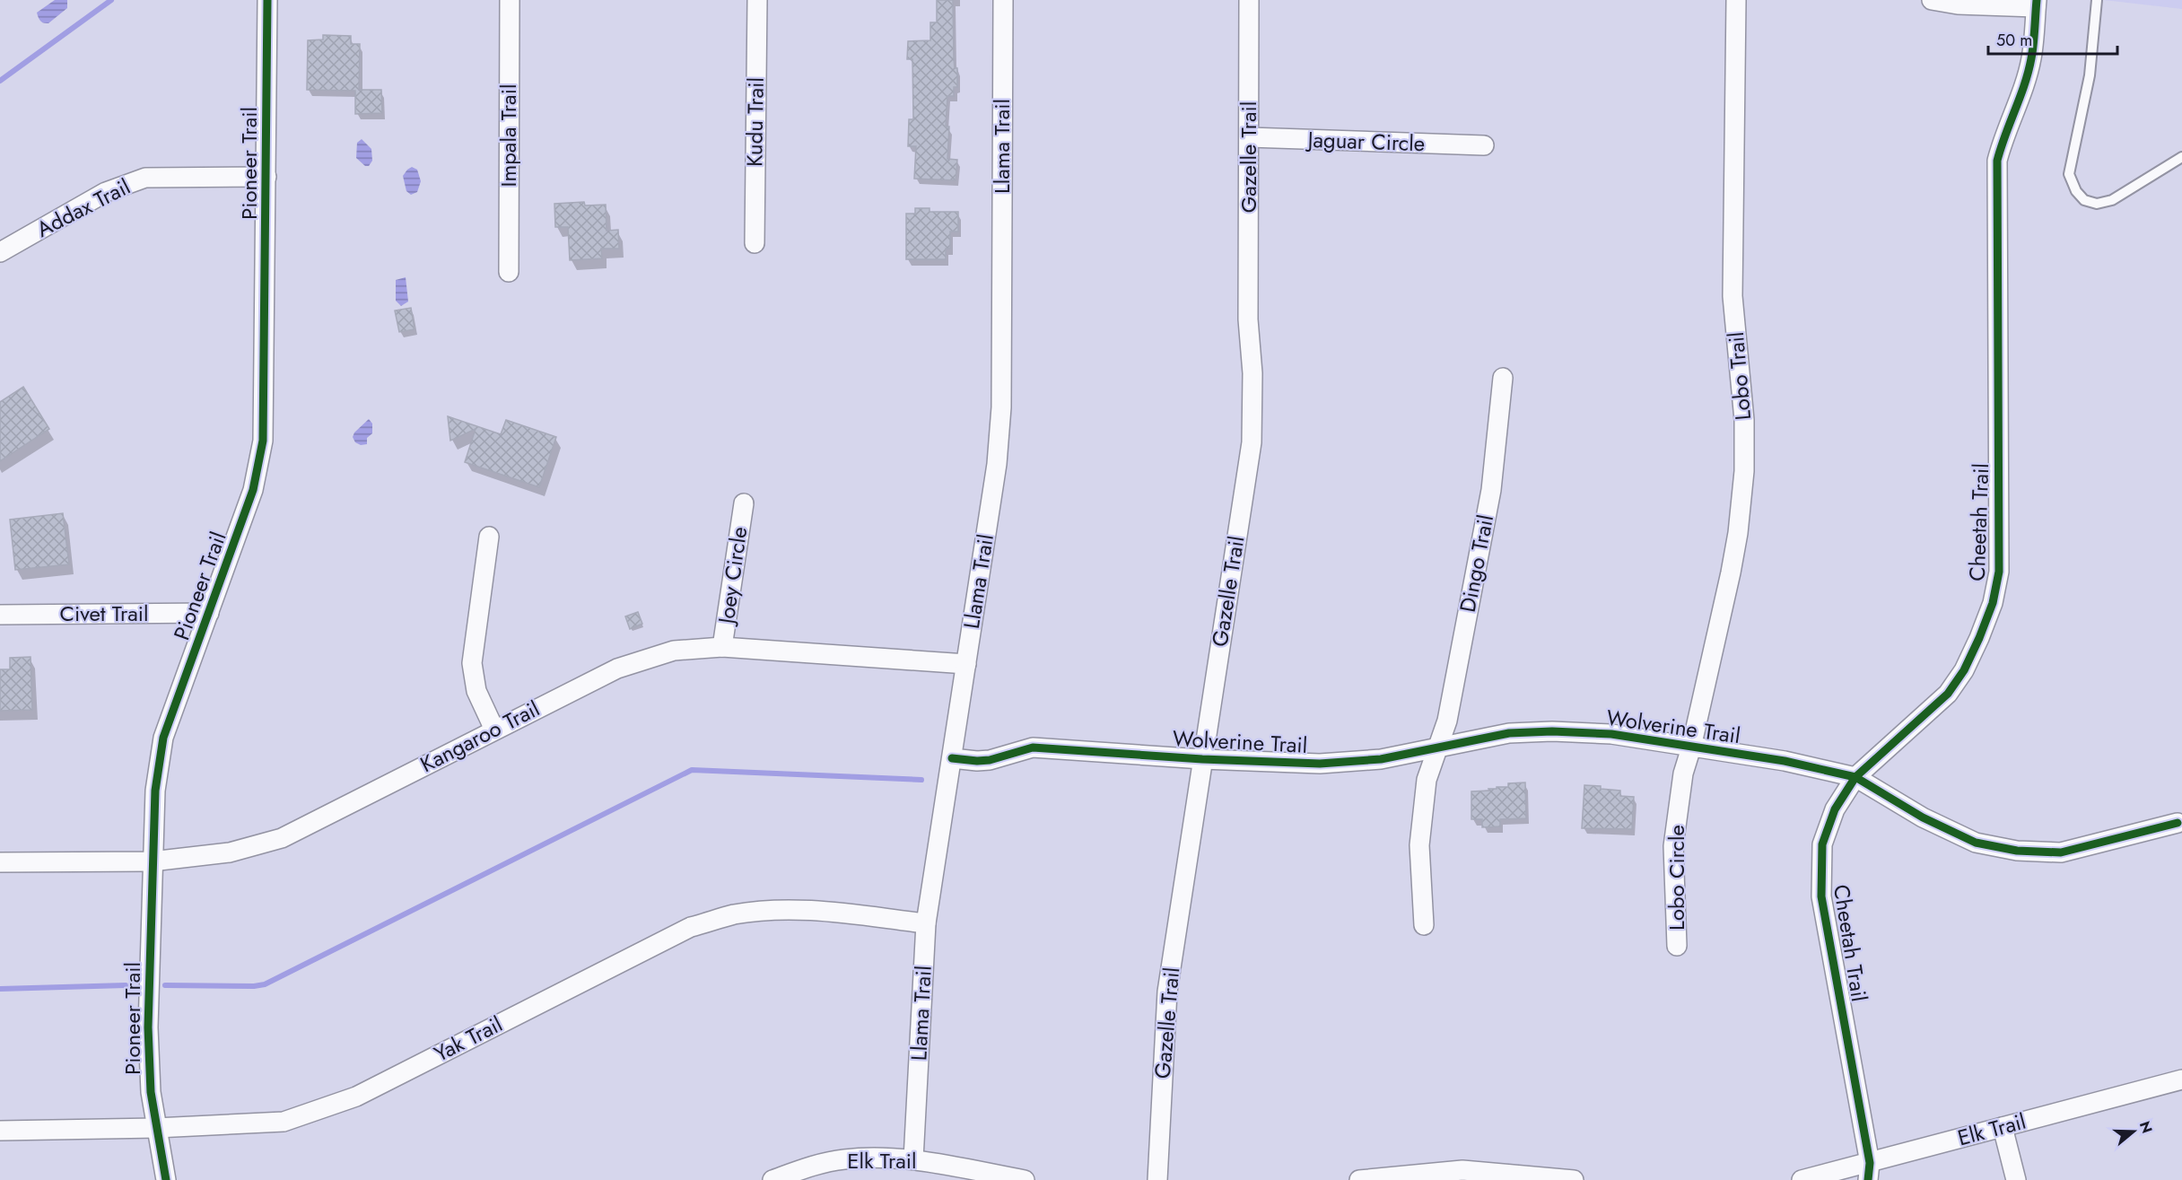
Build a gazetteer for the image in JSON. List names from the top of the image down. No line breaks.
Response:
{"streets":{"street":["Kudu Trail","Impala Trail","Jaguar Circle","Llama Trail","Gazelle Trail","Pioneer Trail","Addax Trail","Lobo Trail","Cheetah Trail","Dingo Trail","Joey Circle","Civet Trail","Wolverine Trail","Kangaroo Trail","Lobo Circle","Yak Trail","Elk Trail"]},"crossings":[["Jaguar Circle","Gazelle Trail"],["Llama Trail","Wolverine Trail"],["Llama Trail","Kangaroo Trail"],["Llama Trail","Yak Trail"],["Llama Trail","Elk Trail"],["Gazelle Trail","Wolverine Trail"],["Pioneer Trail","Addax Trail"],["Pioneer Trail","Civet Trail"],["Pioneer Trail","Kangaroo Trail"],["Pioneer Trail","Yak Trail"],["Lobo Trail","Wolverine Trail"],["Lobo Trail","Lobo Circle"],["Cheetah Trail","Wolverine Trail"],["Cheetah Trail","Elk Trail"],["Dingo Trail","Wolverine Trail"],["Joey Circle","Kangaroo Trail"],["Wolverine Trail","Lobo Circle"]],"scale_bar":"50 m","north":"right"}
